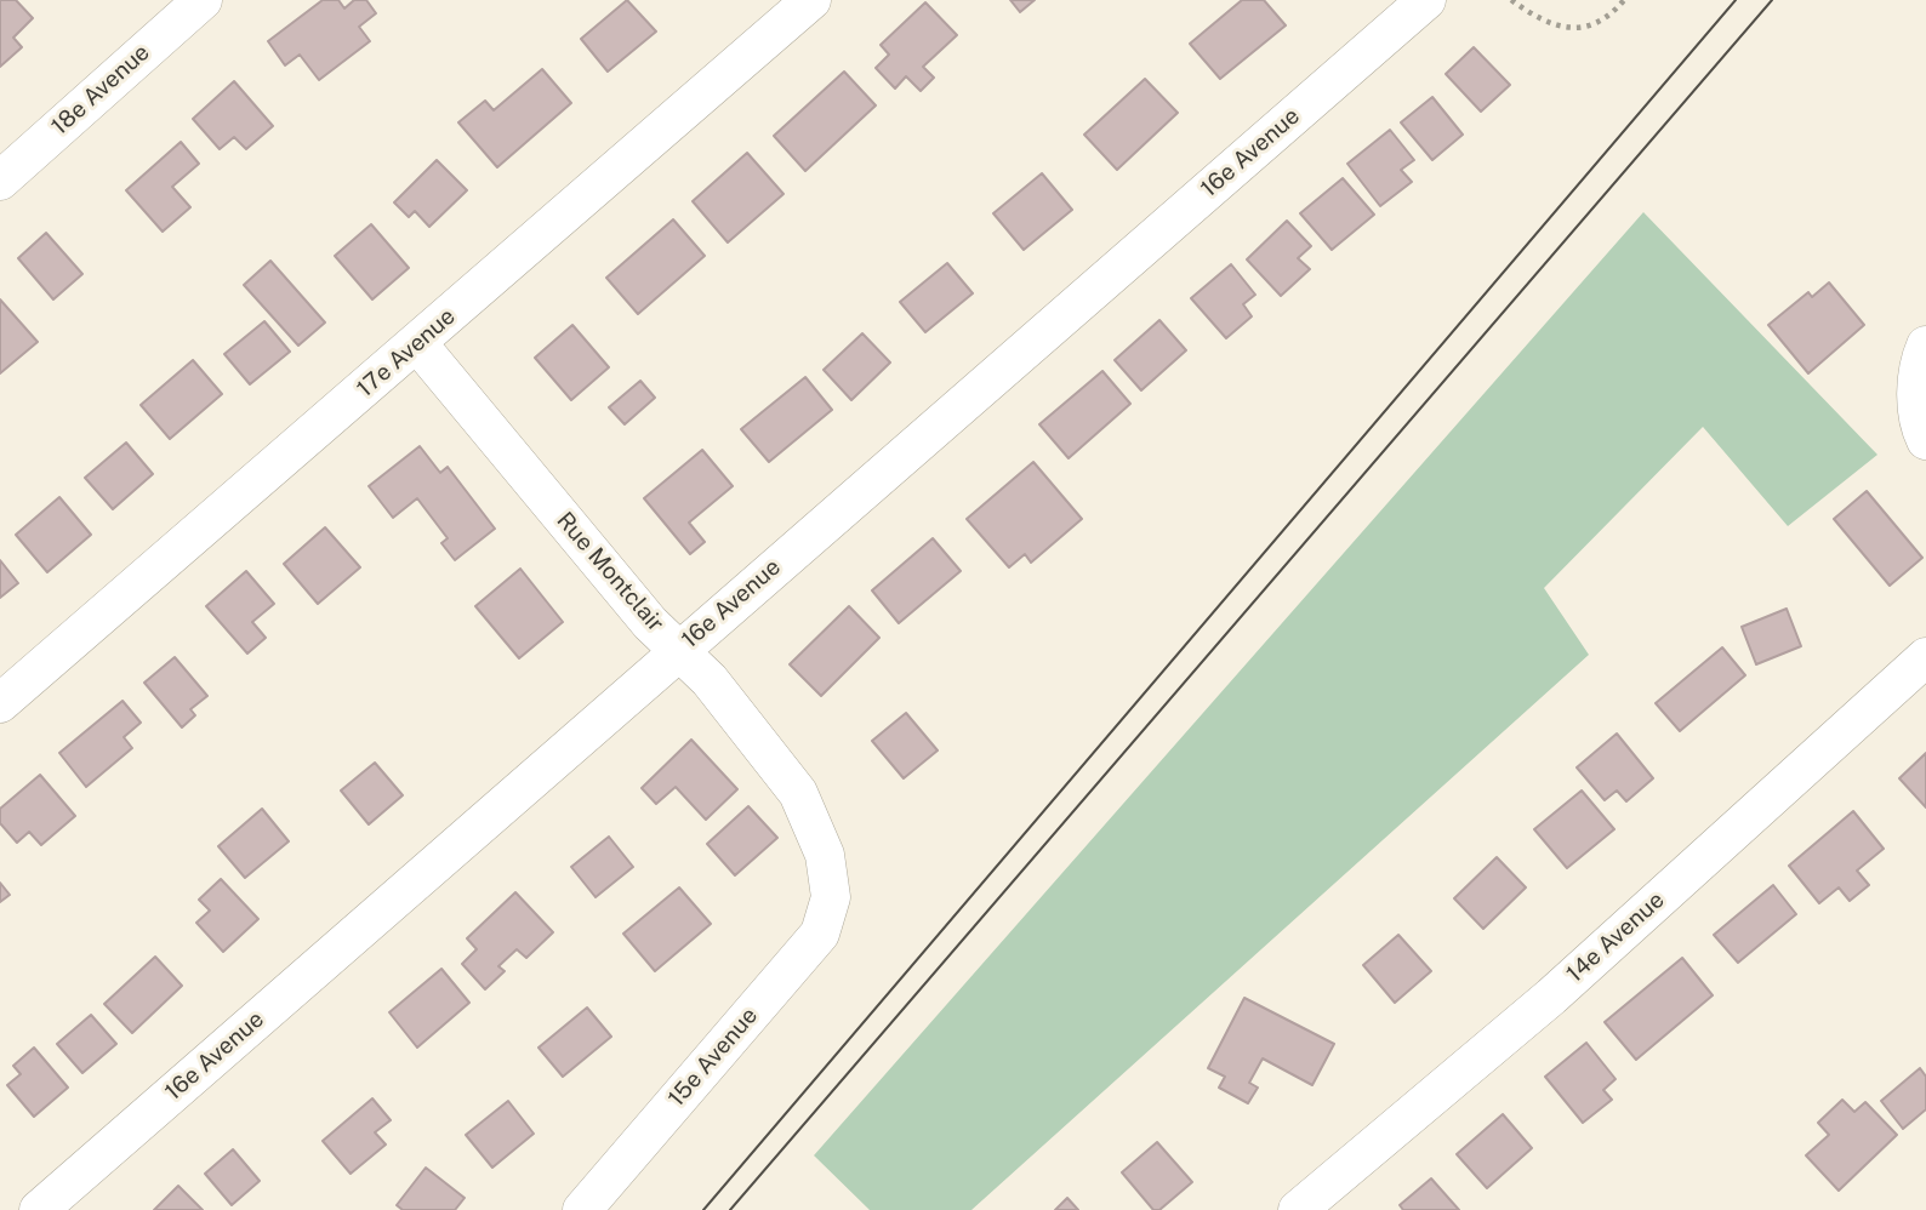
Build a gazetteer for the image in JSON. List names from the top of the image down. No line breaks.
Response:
{"streets":{"street":["18e Avenue","16e Avenue","17e Avenue","Rue Montclair","14e Avenue","15e Avenue"]},"crossings":[["16e Avenue","Rue Montclair"],["17e Avenue","Rue Montclair"],["Rue Montclair","15e Avenue"]]}
